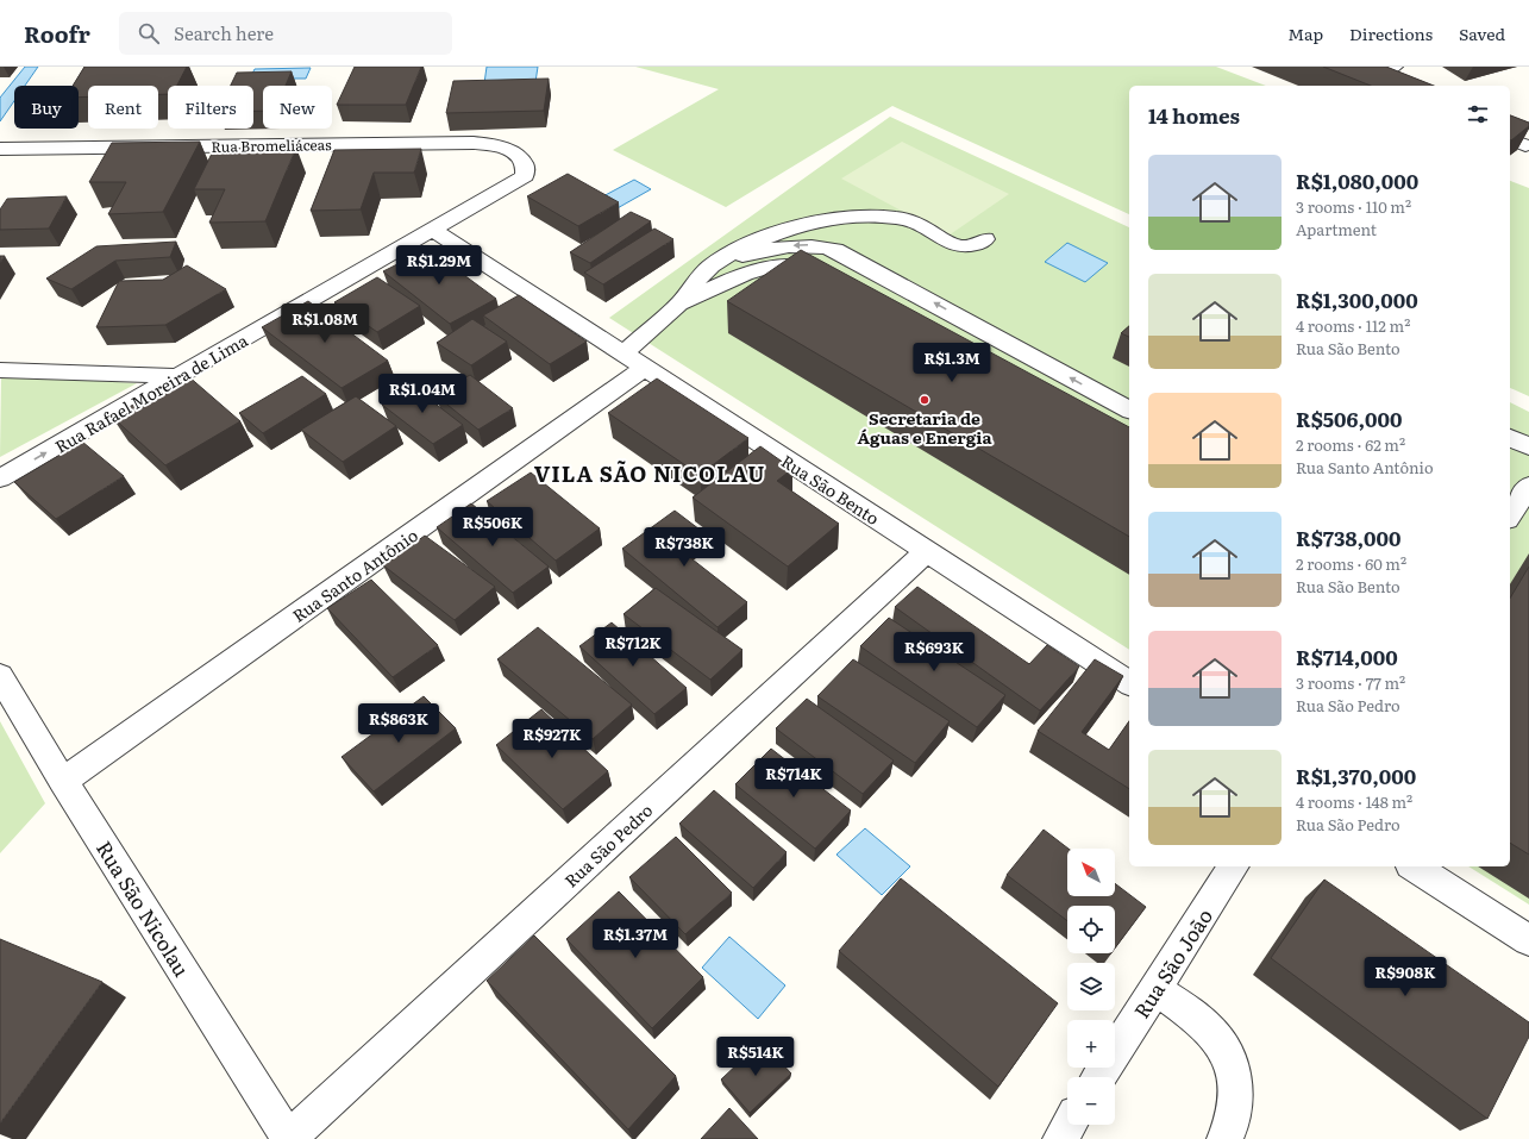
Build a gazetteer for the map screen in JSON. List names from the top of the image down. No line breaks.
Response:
{"streets":{"street":["Rua Bromeliáceas","Rua Rafael Moreira de Lima","Rua São Bento","Rua Santo Antônio","Rua São Pedro","Rua São Nicolau","Rua São João"]},"crossings":[["Rua Bromeliáceas","Rua Rafael Moreira de Lima"],["Rua Rafael Moreira de Lima","Rua São Bento"],["Rua São Bento","Rua Santo Antônio"],["Rua São Bento","Rua São Pedro"],["Rua Santo Antônio","Rua São Nicolau"],["Rua São Pedro","Rua São Nicolau"]],"districts":["VILA SÃO NICOLAU"],"places":["Secretaria de Águas e Energia"],"north":"top left","page":{"header":"Roofr","search":"Search here","nav":["Map","Directions","Saved"],"chip":["Buy","Rent","Filters","New"],"heading":"14 homes","list":[{"name":"R$1,080,000","note":"3 rooms · 110 m² · Apartment"},{"name":"R$1,300,000","note":"4 rooms · 112 m² · Rua São Bento"},{"name":"R$506,000","note":"2 rooms · 62 m² · Rua Santo Antônio"},{"name":"R$738,000","note":"2 rooms · 60 m² · Rua São Bento"},{"name":"R$714,000","note":"3 rooms · 77 m² · Rua São Pedro"},{"name":"R$1,370,000","note":"4 rooms · 148 m² · Rua São Pedro"}],"price":["R$1.29M","R$1.08M","R$1.3M","R$1.04M","R$506K","R$738K","R$712K","R$693K","R$863K","R$927K","R$714K","R$1.37M","R$908K","R$514K"],"map_buttons":["+","−"]}}
